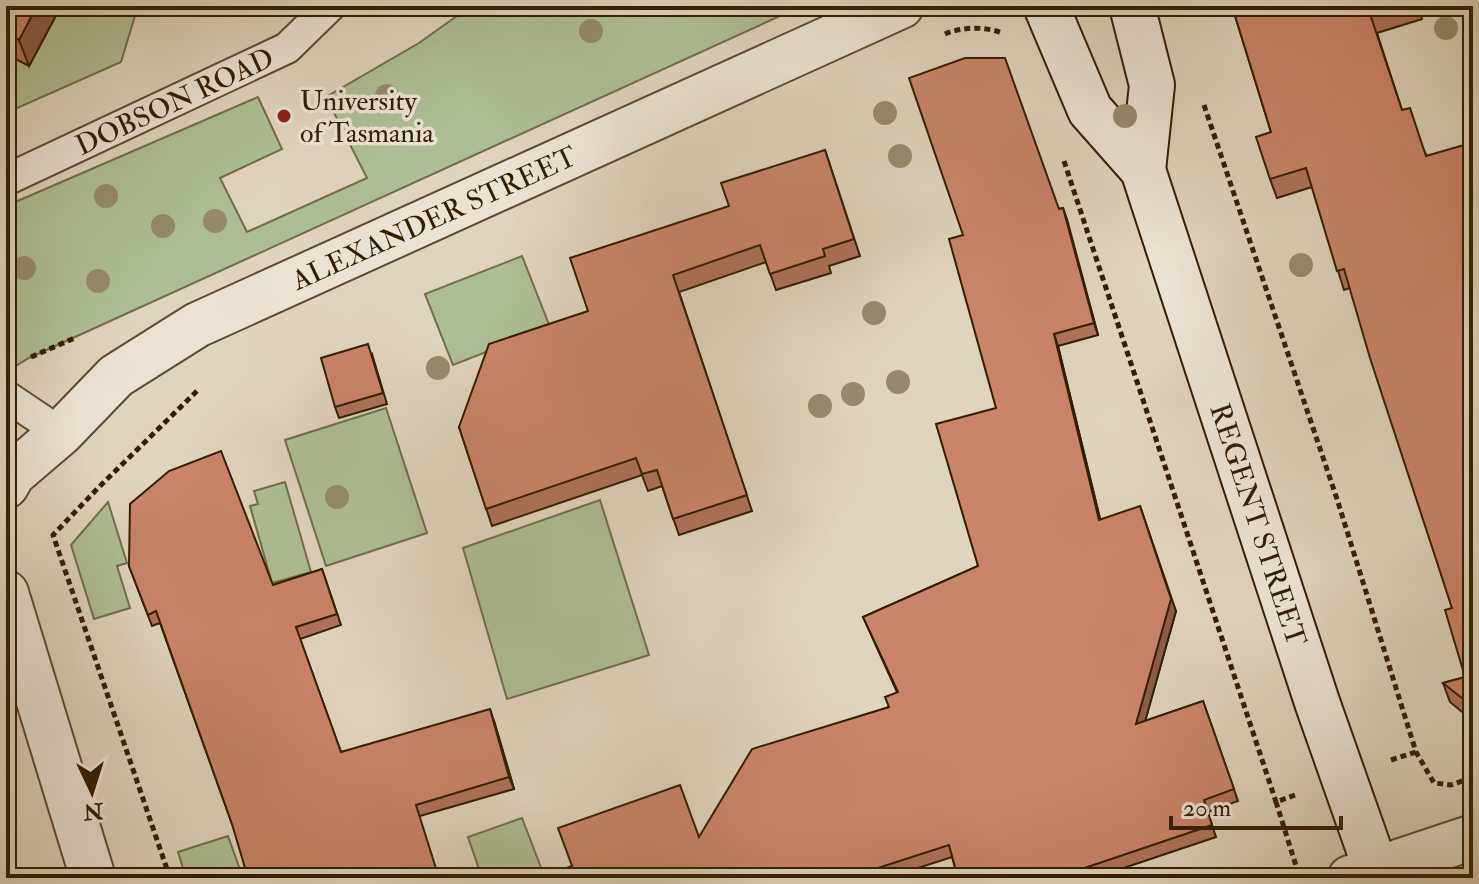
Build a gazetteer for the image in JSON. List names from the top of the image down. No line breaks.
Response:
{"streets":{"street":["ALEXANDER STREET","REGENT STREET"],"lane":["DOBSON ROAD"]},"places":["University of Tasmania"],"scale_bar":"20 m","north":"bottom"}
